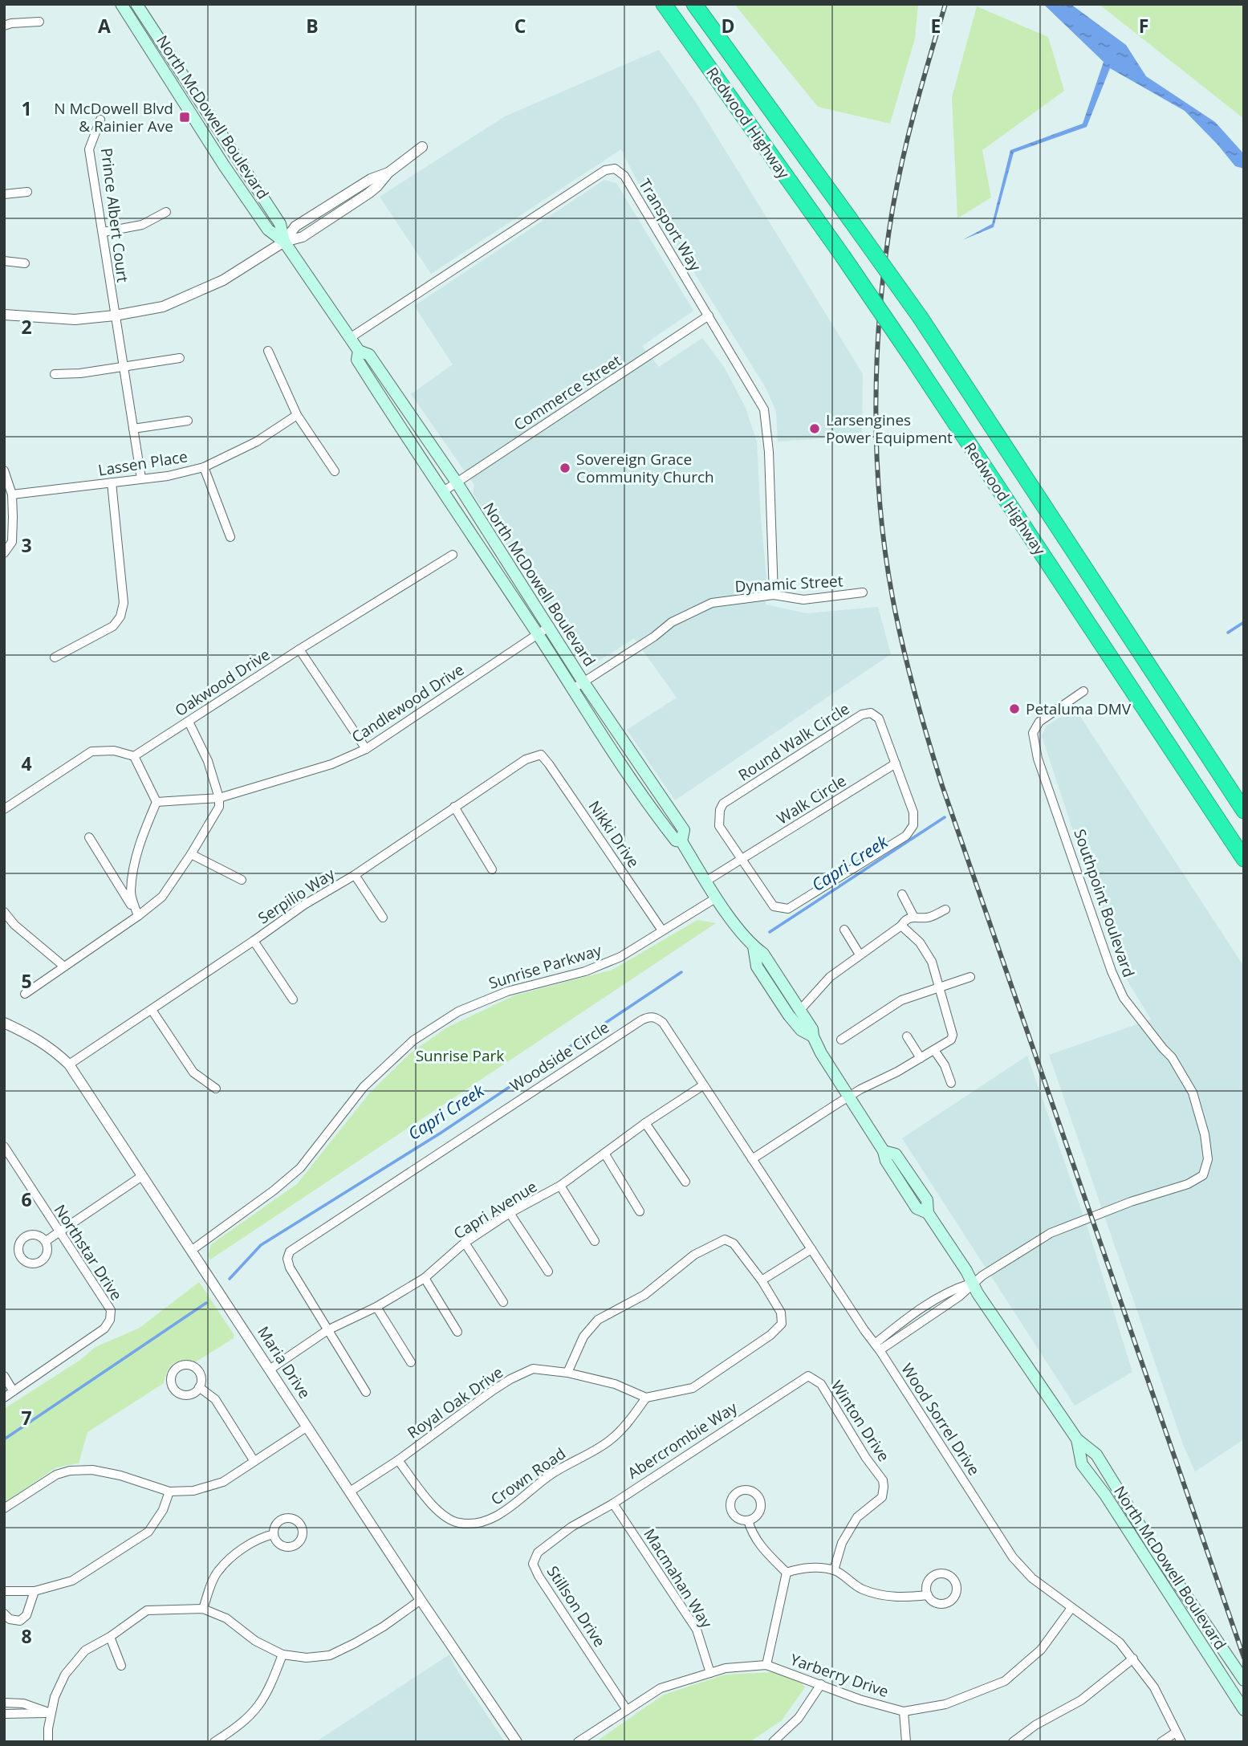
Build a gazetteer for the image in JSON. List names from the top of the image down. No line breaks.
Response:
{"streets":{"highway":["Redwood Highway"],"main road":["North McDowell Boulevard"],"street":["Prince Albert Court","Transport Way","Commerce Street","Lassen Place","Dynamic Street","Oakwood Drive","Candlewood Drive","Round Walk Circle","Walk Circle","Nikki Drive","Serpilio Way","Southpoint Boulevard","Sunrise Parkway","Woodside Circle","Capri Avenue","Northstar Drive","Maria Drive","Royal Oak Drive","Wood Sorrel Drive","Winton Drive","Abercrombie Way","Crown Road","Macmahan Way","Stillson Drive","Yarberry Drive"]},"crossings":[["North McDowell Boulevard","Transport Way"],["North McDowell Boulevard","Commerce Street"],["North McDowell Boulevard","Dynamic Street"],["North McDowell Boulevard","Candlewood Drive"],["North McDowell Boulevard","Southpoint Boulevard"],["North McDowell Boulevard","Sunrise Parkway"],["Prince Albert Court","Lassen Place"],["Transport Way","Commerce Street"],["Transport Way","Dynamic Street"],["Round Walk Circle","Walk Circle"],["Nikki Drive","Serpilio Way"],["Nikki Drive","Sunrise Parkway"],["Serpilio Way","Maria Drive"],["Southpoint Boulevard","Wood Sorrel Drive"],["Sunrise Parkway","Maria Drive"],["Woodside Circle","Capri Avenue"],["Woodside Circle","Wood Sorrel Drive"],["Capri Avenue","Maria Drive"],["Capri Avenue","Wood Sorrel Drive"],["Maria Drive","Royal Oak Drive"],["Royal Oak Drive","Crown Road"],["Wood Sorrel Drive","Yarberry Drive"],["Winton Drive","Abercrombie Way"],["Abercrombie Way","Macmahan Way"],["Abercrombie Way","Stillson Drive"],["Macmahan Way","Yarberry Drive"],["Stillson Drive","Yarberry Drive"]],"water":["Capri Creek"],"parks":["Sunrise Park"],"places":{"transit":["N McDowell Blvd & Rainier Ave"],"other":["Larsengines Power Equipment","Sovereign Grace Community Church","Petaluma DMV"]},"grid":{"columns":["A","B","C","D","E","F"],"rows":["1","2","3","4","5","6","7","8"]}}
